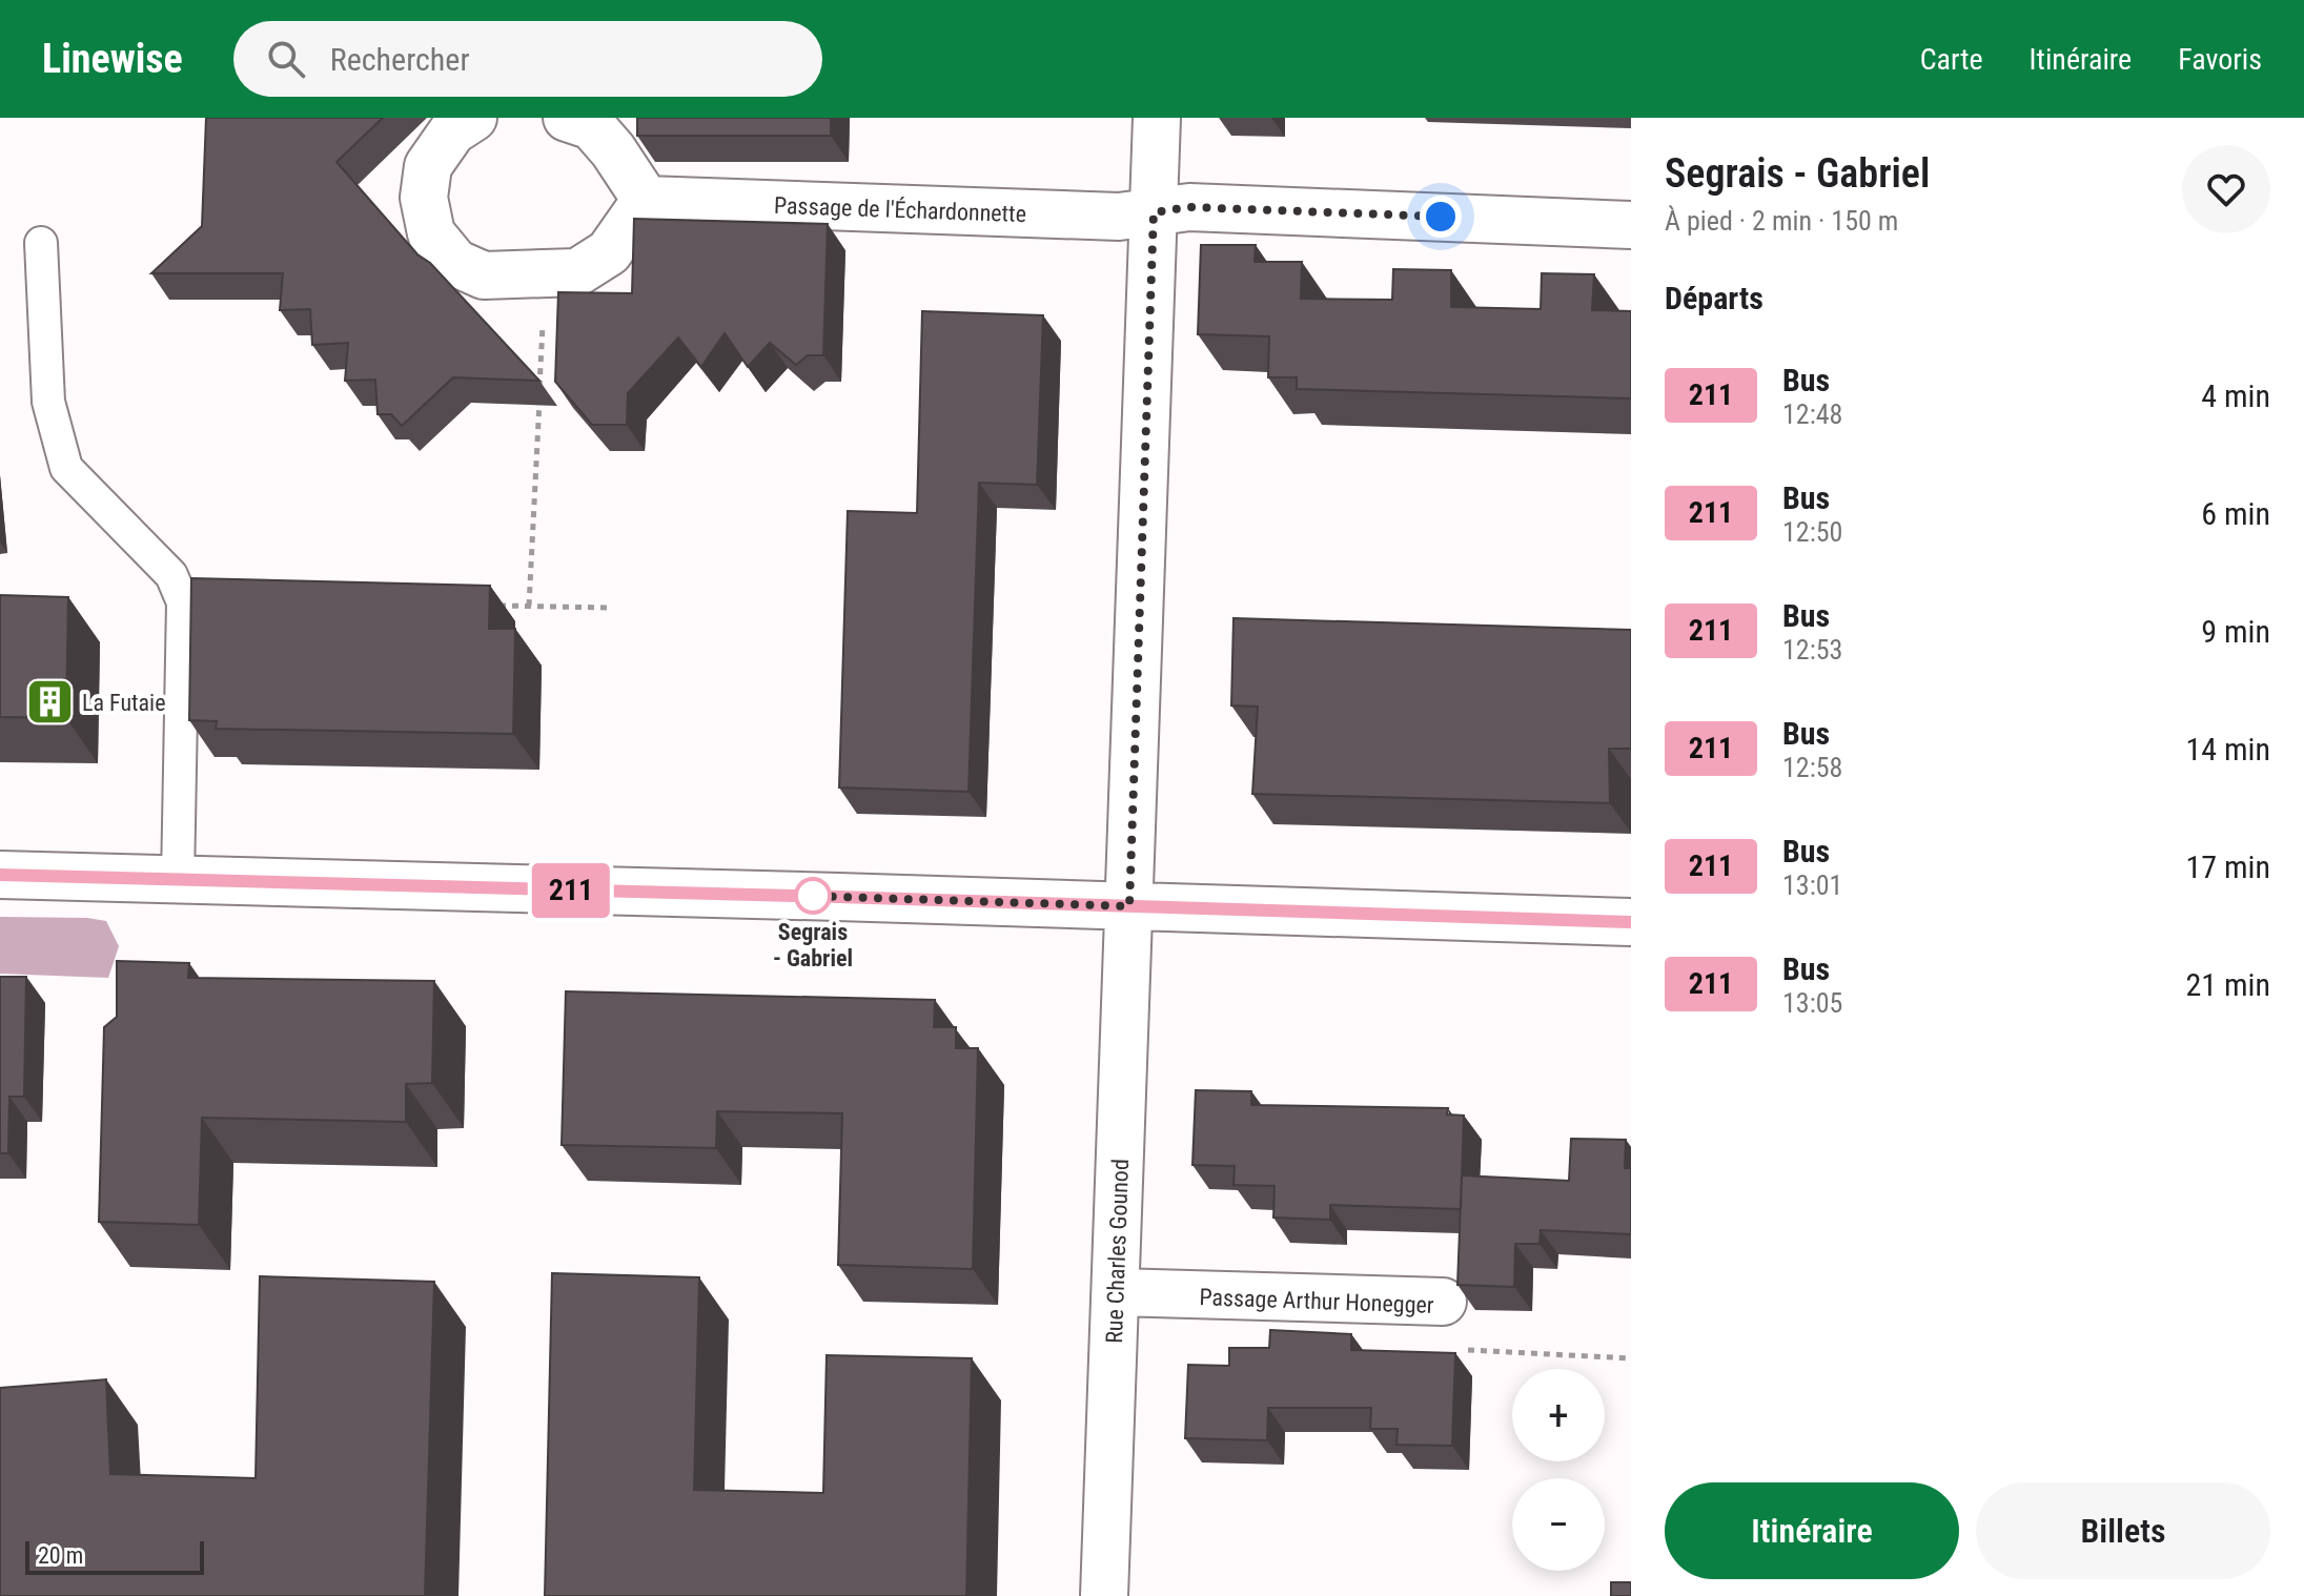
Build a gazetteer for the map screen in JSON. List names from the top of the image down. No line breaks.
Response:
{"streets":{"street":["Passage de l'Échardonnette","Rue Charles Gounod","Passage Arthur Honegger"]},"crossings":[["Passage de l'Échardonnette","Rue Charles Gounod"],["Rue Charles Gounod","Passage Arthur Honegger"]],"places":{"building":["La Futaie"],"other":["Segrais - Gabriel"]},"lines":["bus line 211"],"scale_bar":"20 m","page":{"header":"Linewise","search":"Rechercher","nav":["Carte","Itinéraire","Favoris"],"on_map":"211","heading":[["Segrais - Gabriel","À pied · 2 min · 150 m"],"Départs"],"list":[{"mark":"211","name":"Bus","note":"12:48","value":"4 min"},{"mark":"211","name":"Bus","note":"12:50","value":"6 min"},{"mark":"211","name":"Bus","note":"12:53","value":"9 min"},{"mark":"211","name":"Bus","note":"12:58","value":"14 min"},{"mark":"211","name":"Bus","note":"13:01","value":"17 min"},{"mark":"211","name":"Bus","note":"13:05","value":"21 min"}],"map_buttons":["+","−"],"buttons":["Itinéraire","Billets"],"scale":"20 m"}}
